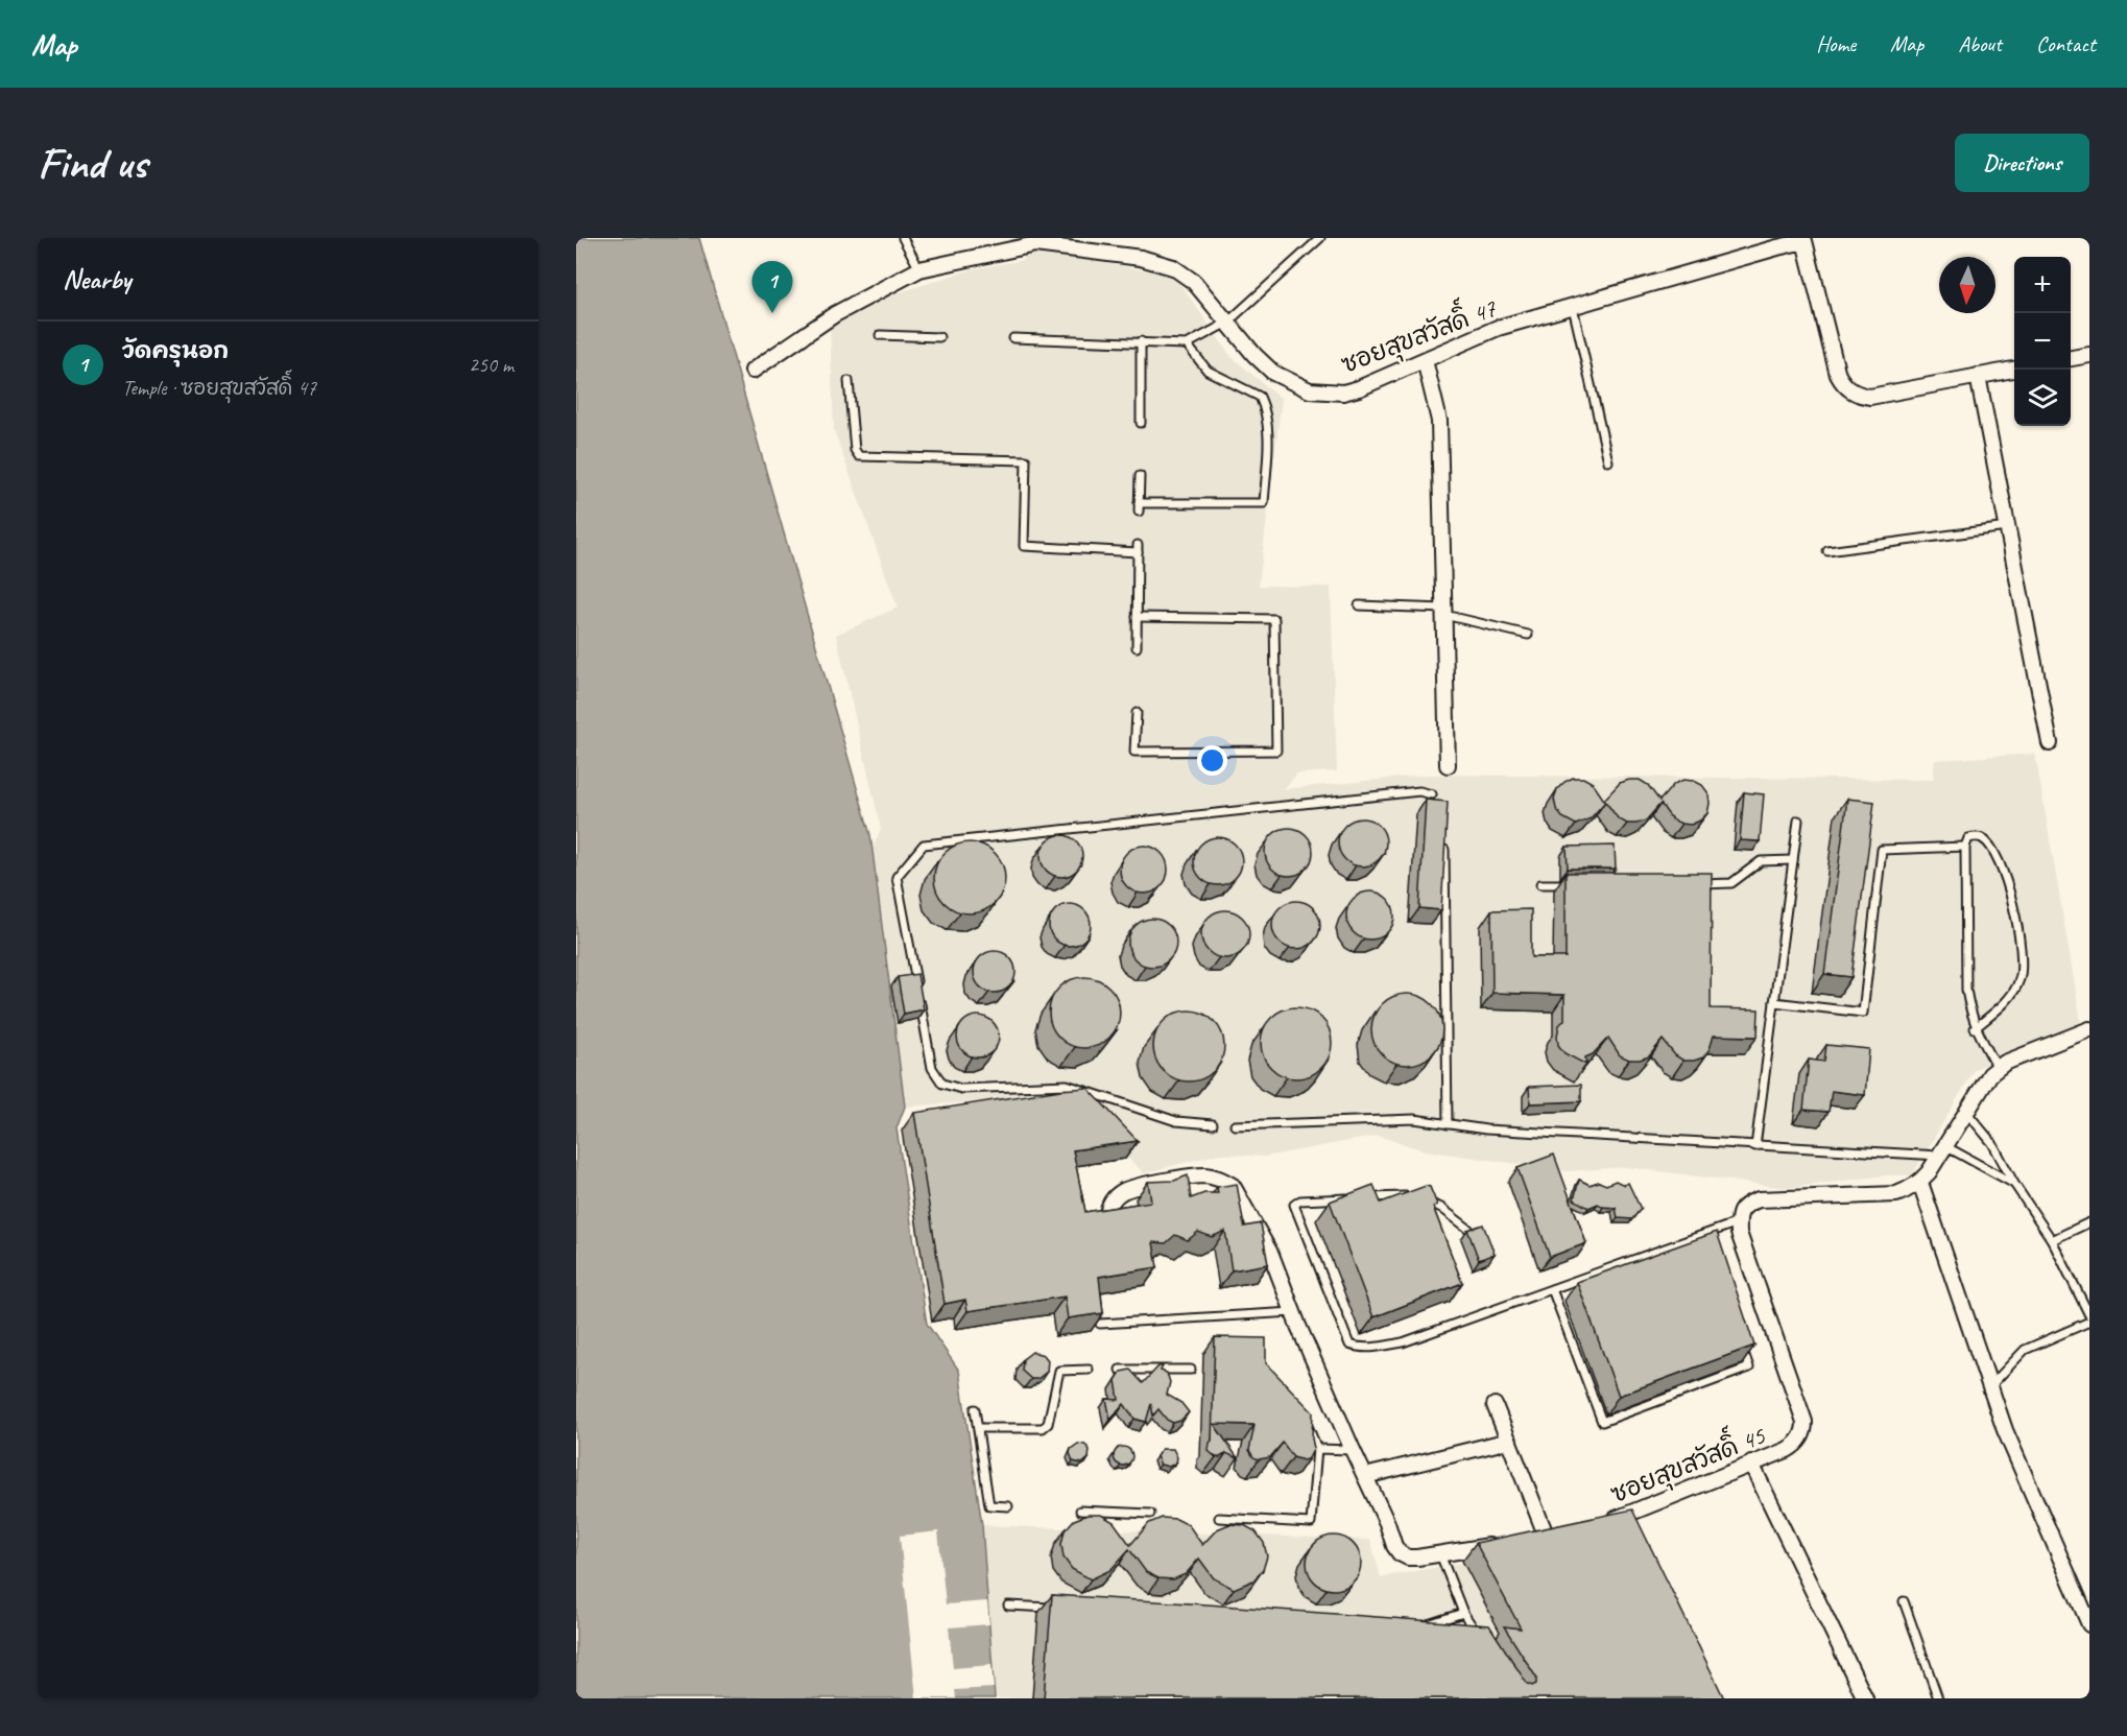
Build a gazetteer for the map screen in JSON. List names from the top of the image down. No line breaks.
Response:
{"streets":{"street":["ซอยสุขสวัสดิ์ 47","ซอยสุขสวัสดิ์ 45"]},"north":"bottom","page":{"header":"Map","nav":["Home","Map","About","Contact"],"buttons":"Directions","title":"Find us","heading":"Nearby","map_buttons":["+","−"],"pins":"1","list":[{"mark":"1","name":"วัดครุนอก","note":"Temple · ซอยสุขสวัสดิ์ 47","value":"250 m"}]}}
